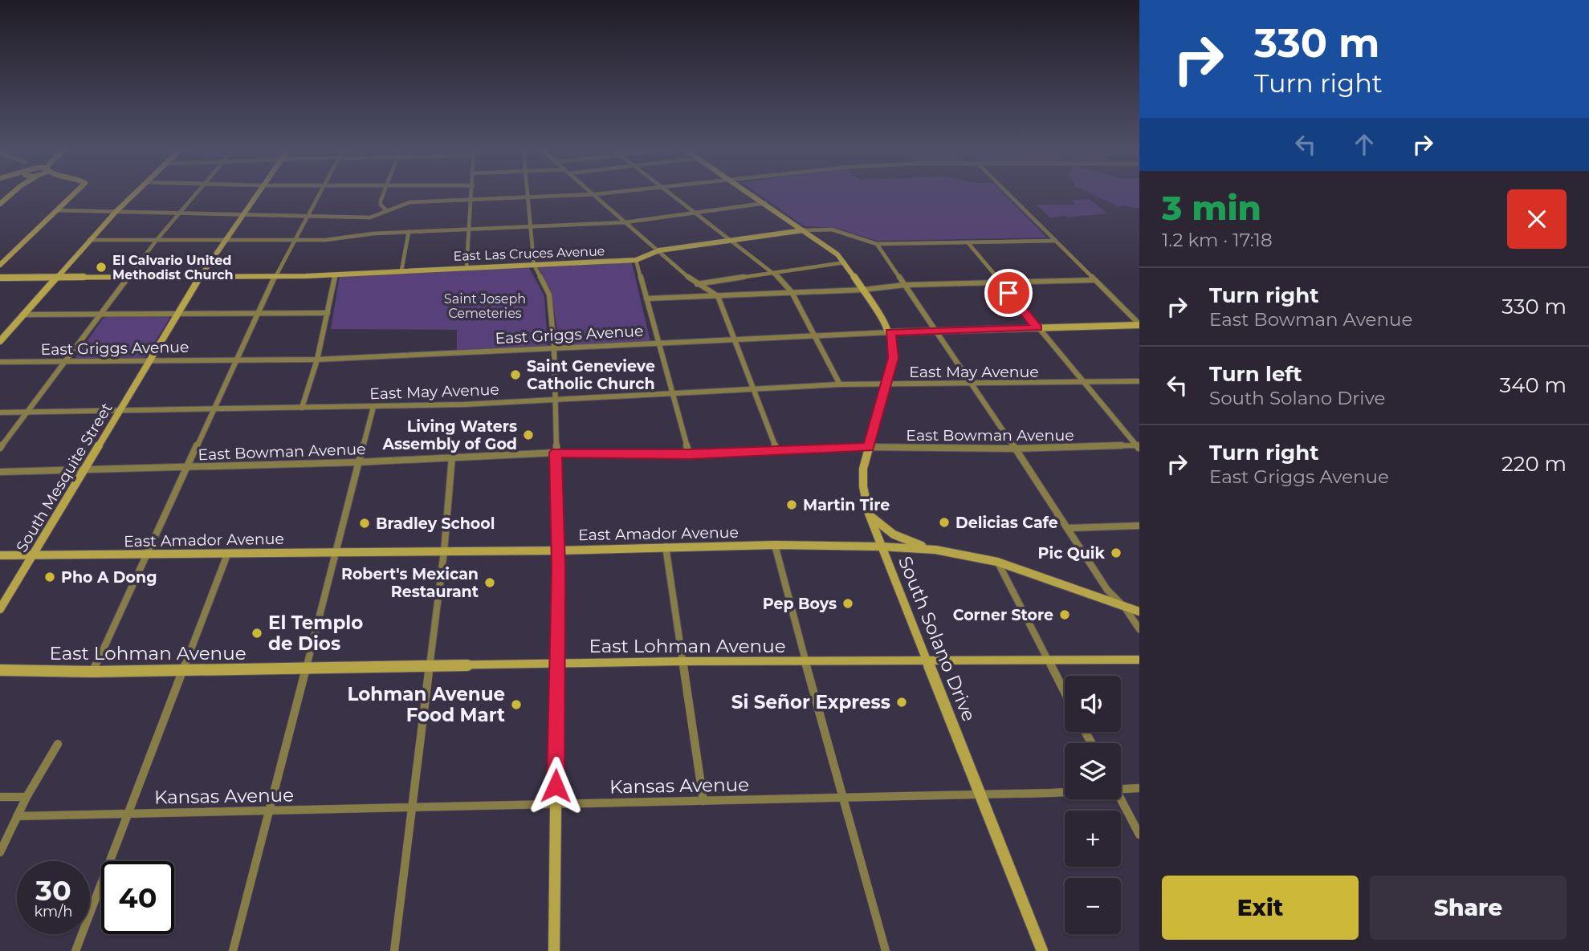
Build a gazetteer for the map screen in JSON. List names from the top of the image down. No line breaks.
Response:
{"streets":{"street":["East Las Cruces Avenue","East Griggs Avenue","East May Avenue","East Bowman Avenue","South Mesquite Street","East Amador Avenue","South Solano Drive","East Lohman Avenue","Kansas Avenue"]},"crossings":[["East Las Cruces Avenue","South Mesquite Street"],["East Griggs Avenue","South Mesquite Street"],["East Griggs Avenue","South Solano Drive"],["East May Avenue","South Mesquite Street"],["East May Avenue","South Solano Drive"],["East Bowman Avenue","South Mesquite Street"],["East Bowman Avenue","South Solano Drive"],["South Mesquite Street","East Amador Avenue"],["East Amador Avenue","South Solano Drive"],["South Solano Drive","East Lohman Avenue"],["South Solano Drive","Kansas Avenue"]],"parks":["Saint Joseph Cemeteries"],"places":["El Calvario United Methodist Church","Saint Genevieve Catholic Church","Living Waters Assembly of God","Martin Tire","Delicias Cafe","Bradley School","Pic Quik","Pho A Dong","Robert's Mexican Restaurant","Pep Boys","Corner Store","El Templo de Dios","Si Señor Express","Lohman Avenue Food Mart"],"page":{"turn":["330 m","Turn right"],"heading":["3 min","1.2 km · 17:18"],"list":[{"name":"Turn right","note":"East Bowman Avenue","value":"330 m"},{"name":"Turn left","note":"South Solano Drive","value":"340 m"},{"name":"Turn right","note":"East Griggs Avenue","value":"220 m"}],"map_buttons":["+","−"],"speed":"30 km/h","limit":"40","buttons":["Exit","Share"]}}
